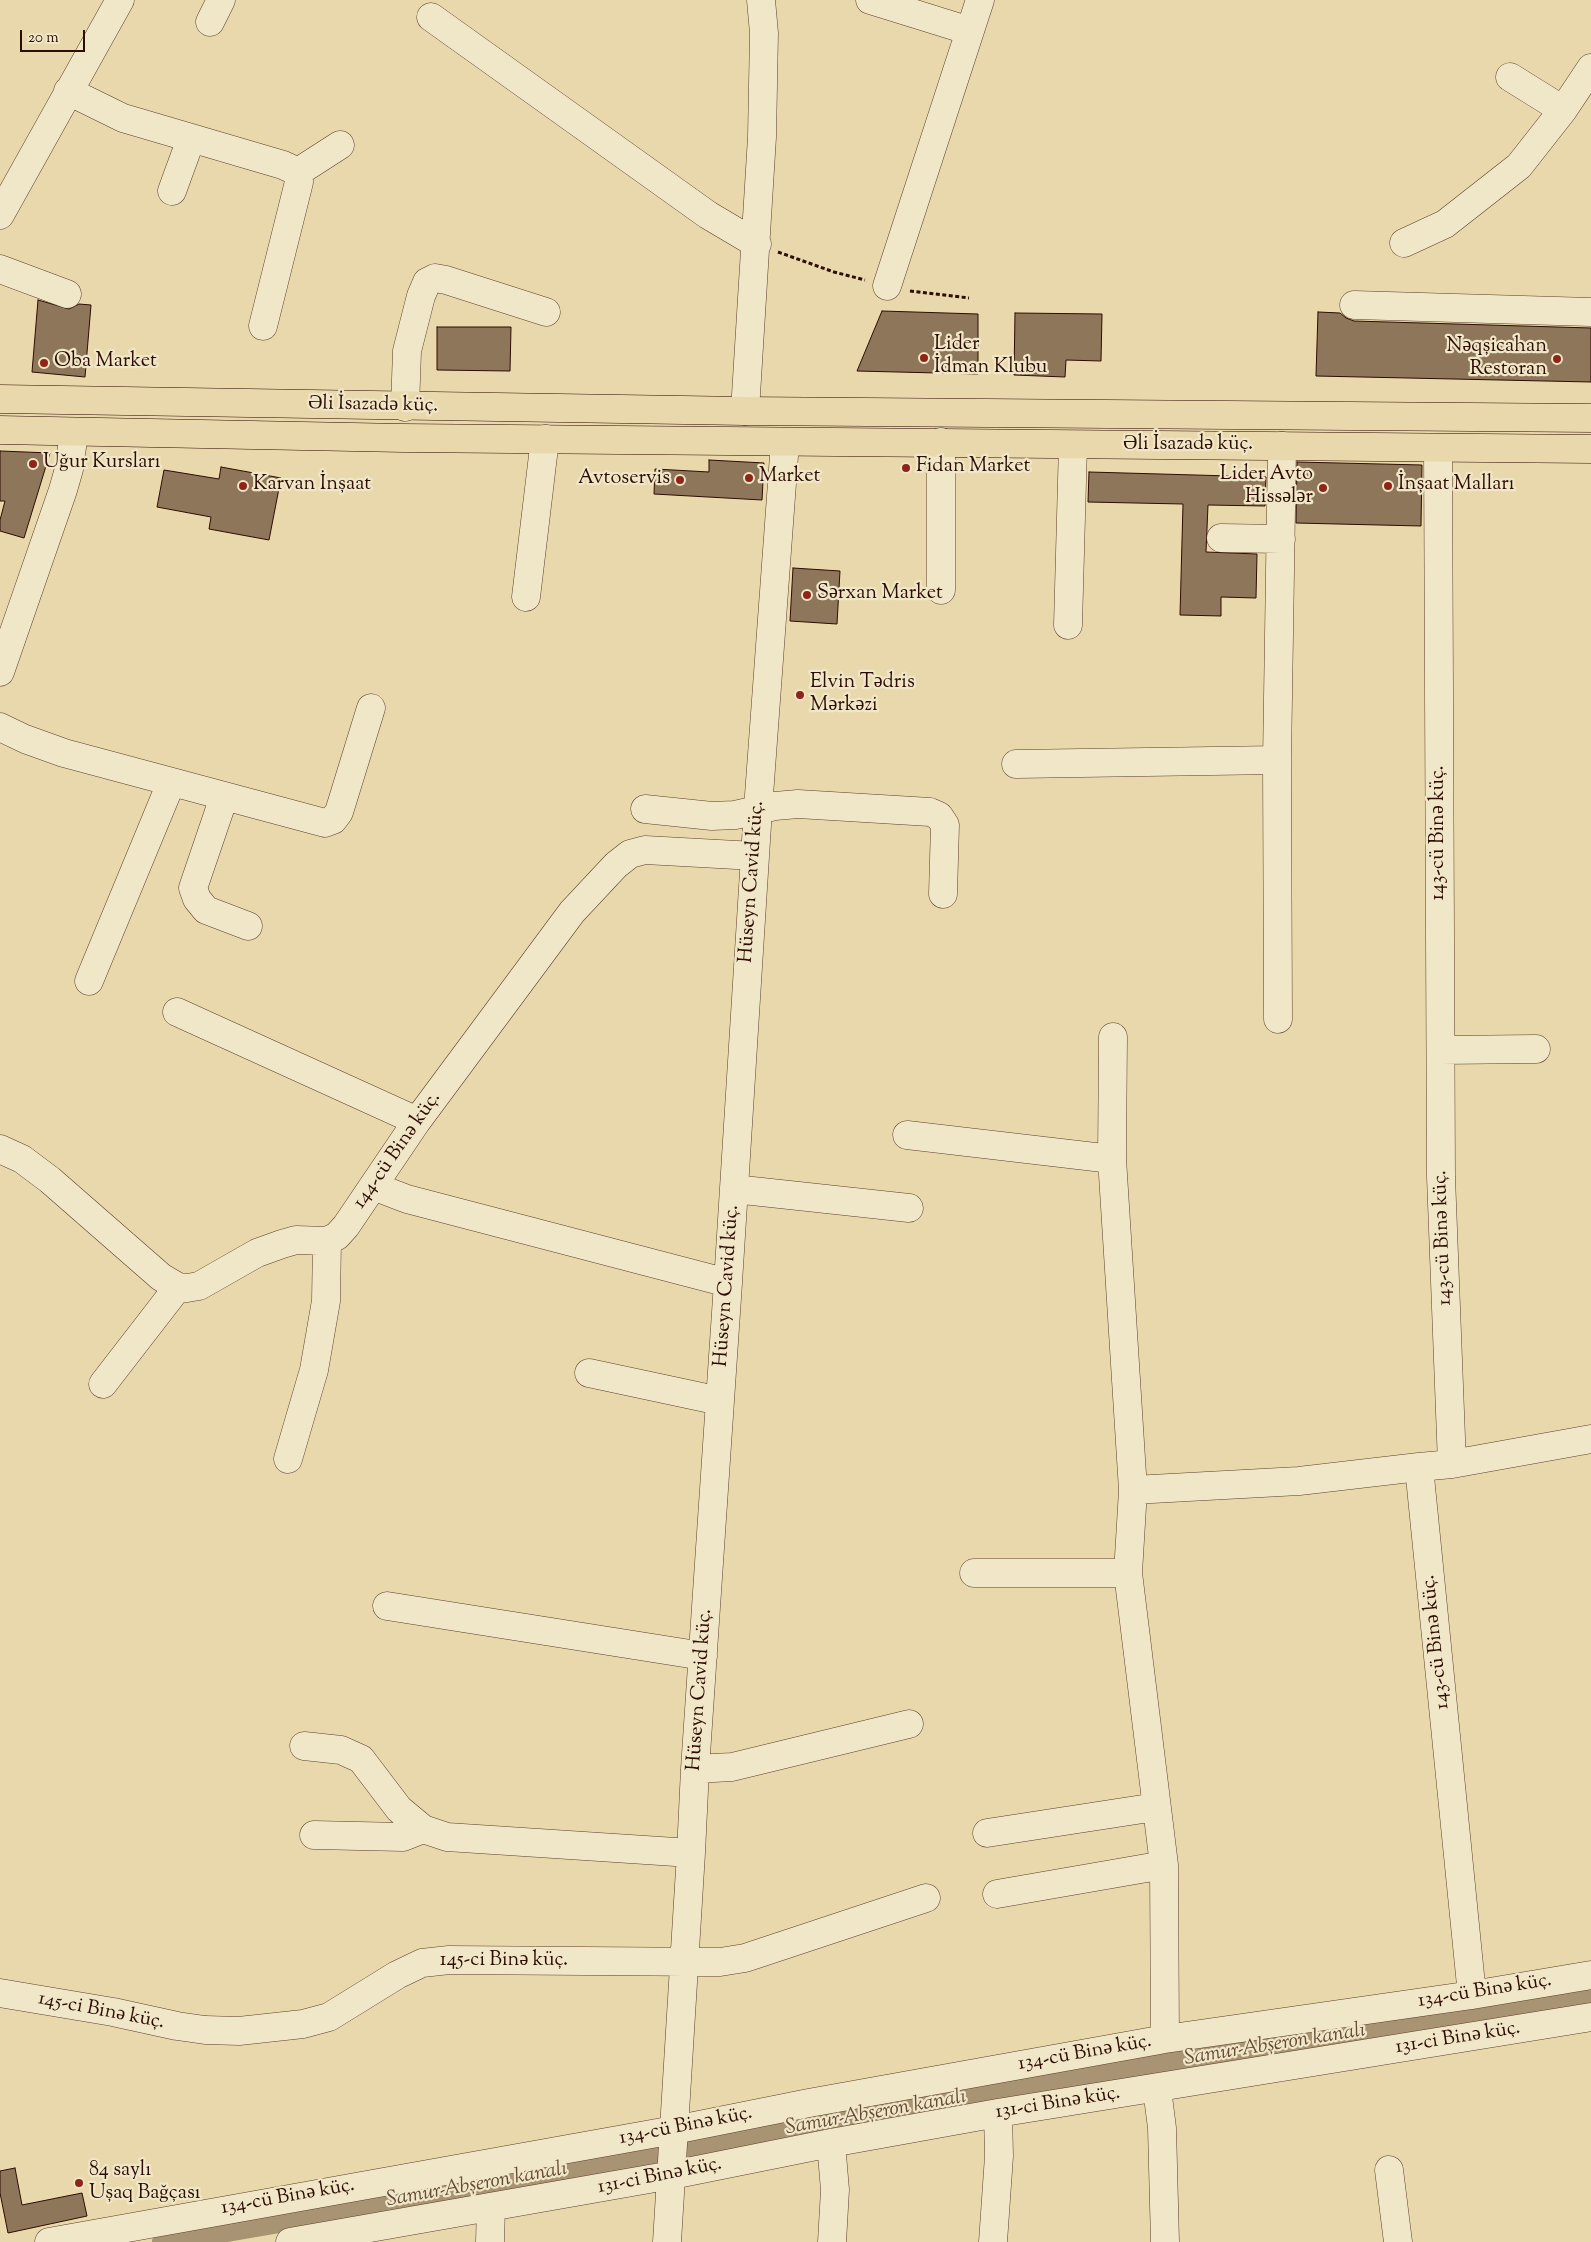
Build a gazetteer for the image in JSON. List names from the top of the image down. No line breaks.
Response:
{"streets":{"main road":["Əli İsazadə küç."],"street":["143-cü Binə küç.","Hüseyn Cavid küç.","144-cü Binə küç.","145-ci Binə küç.","134-cü Binə küç.","131-ci Binə küç."]},"crossings":[["Əli İsazadə küç.","143-cü Binə küç."],["Əli İsazadə küç.","Hüseyn Cavid küç."],["143-cü Binə küç.","134-cü Binə küç."],["Hüseyn Cavid küç.","144-cü Binə küç."],["Hüseyn Cavid küç.","145-ci Binə küç."],["Hüseyn Cavid küç.","134-cü Binə küç."],["Hüseyn Cavid küç.","131-ci Binə küç."]],"water":["Samur-Abşeron kanalı"],"places":["Lider İdman Klubu","Nəqşicahan Restoran","Oba Market","Uğur Kursları","Fidan Market","Market","Avtoservis","Karvan İnşaat","İnşaat Malları","Lider Avto Hissələr","Sərxan Market","Elvin Tədris Mərkəzi","84 saylı Uşaq Bağçası"],"scale_bar":"20 m"}
